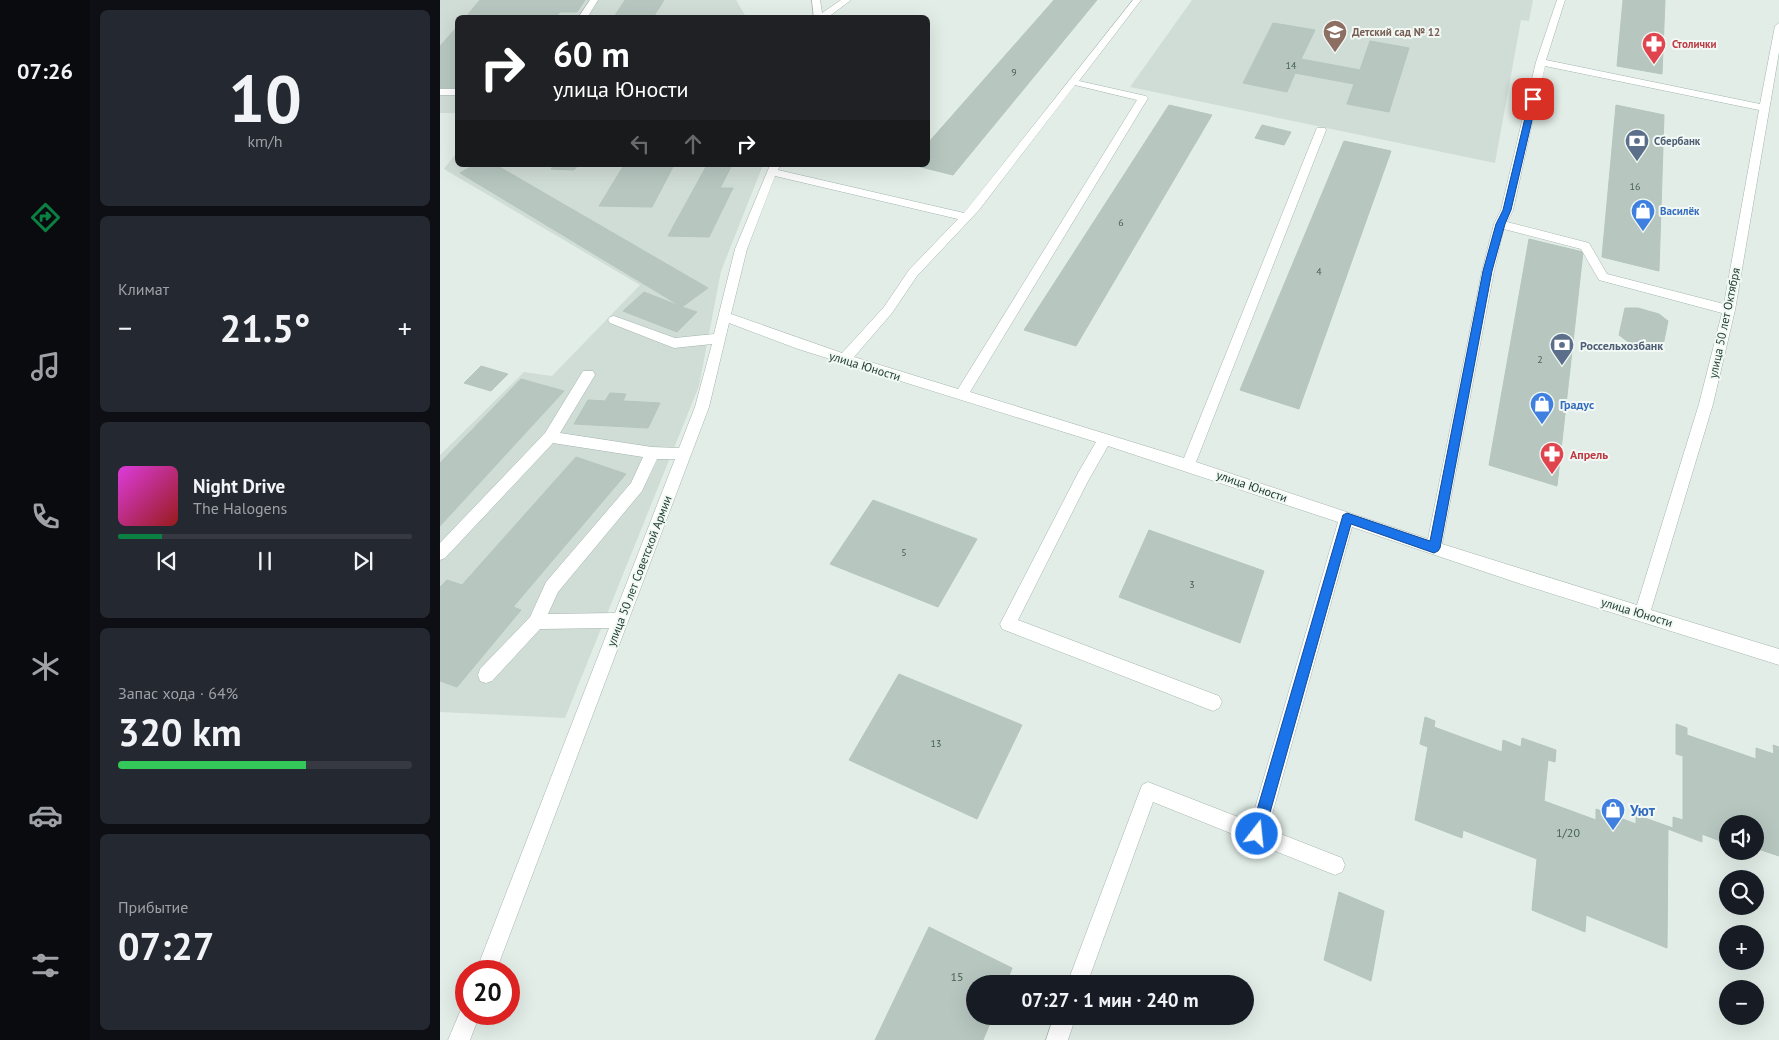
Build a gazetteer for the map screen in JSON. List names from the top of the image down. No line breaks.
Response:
{"streets":{"street":["улица 50 лет Октября","улица Юности","улица 50 лет Советской Армии"]},"crossings":[["улица 50 лет Октября","улица Юности"],["улица Юности","улица 50 лет Советской Армии"]],"places":{"school or university":["Детский сад № 12"],"pharmacy":["Столички","Апрель"],"bank":["Сбербанк","Россельхозбанк"],"shop":["Василёк","Градус","Уют"]},"house_numbers":["14","9","16","6","4","2","5","3","13","1/20","15"],"page":{"tabs":"07:26","tile":[["10","km/h"],"Климат",["Запас хода · 64%","320 km"],["Прибытие","07:27"]],"turn":["60 m","улица Юности"],"heat":["−","21.5°","+"],"song":["Night Drive","The Halogens"],"map_buttons":["+","−"],"limit":"20","trip":"07:27 · 1 мин · 240 m"}}
